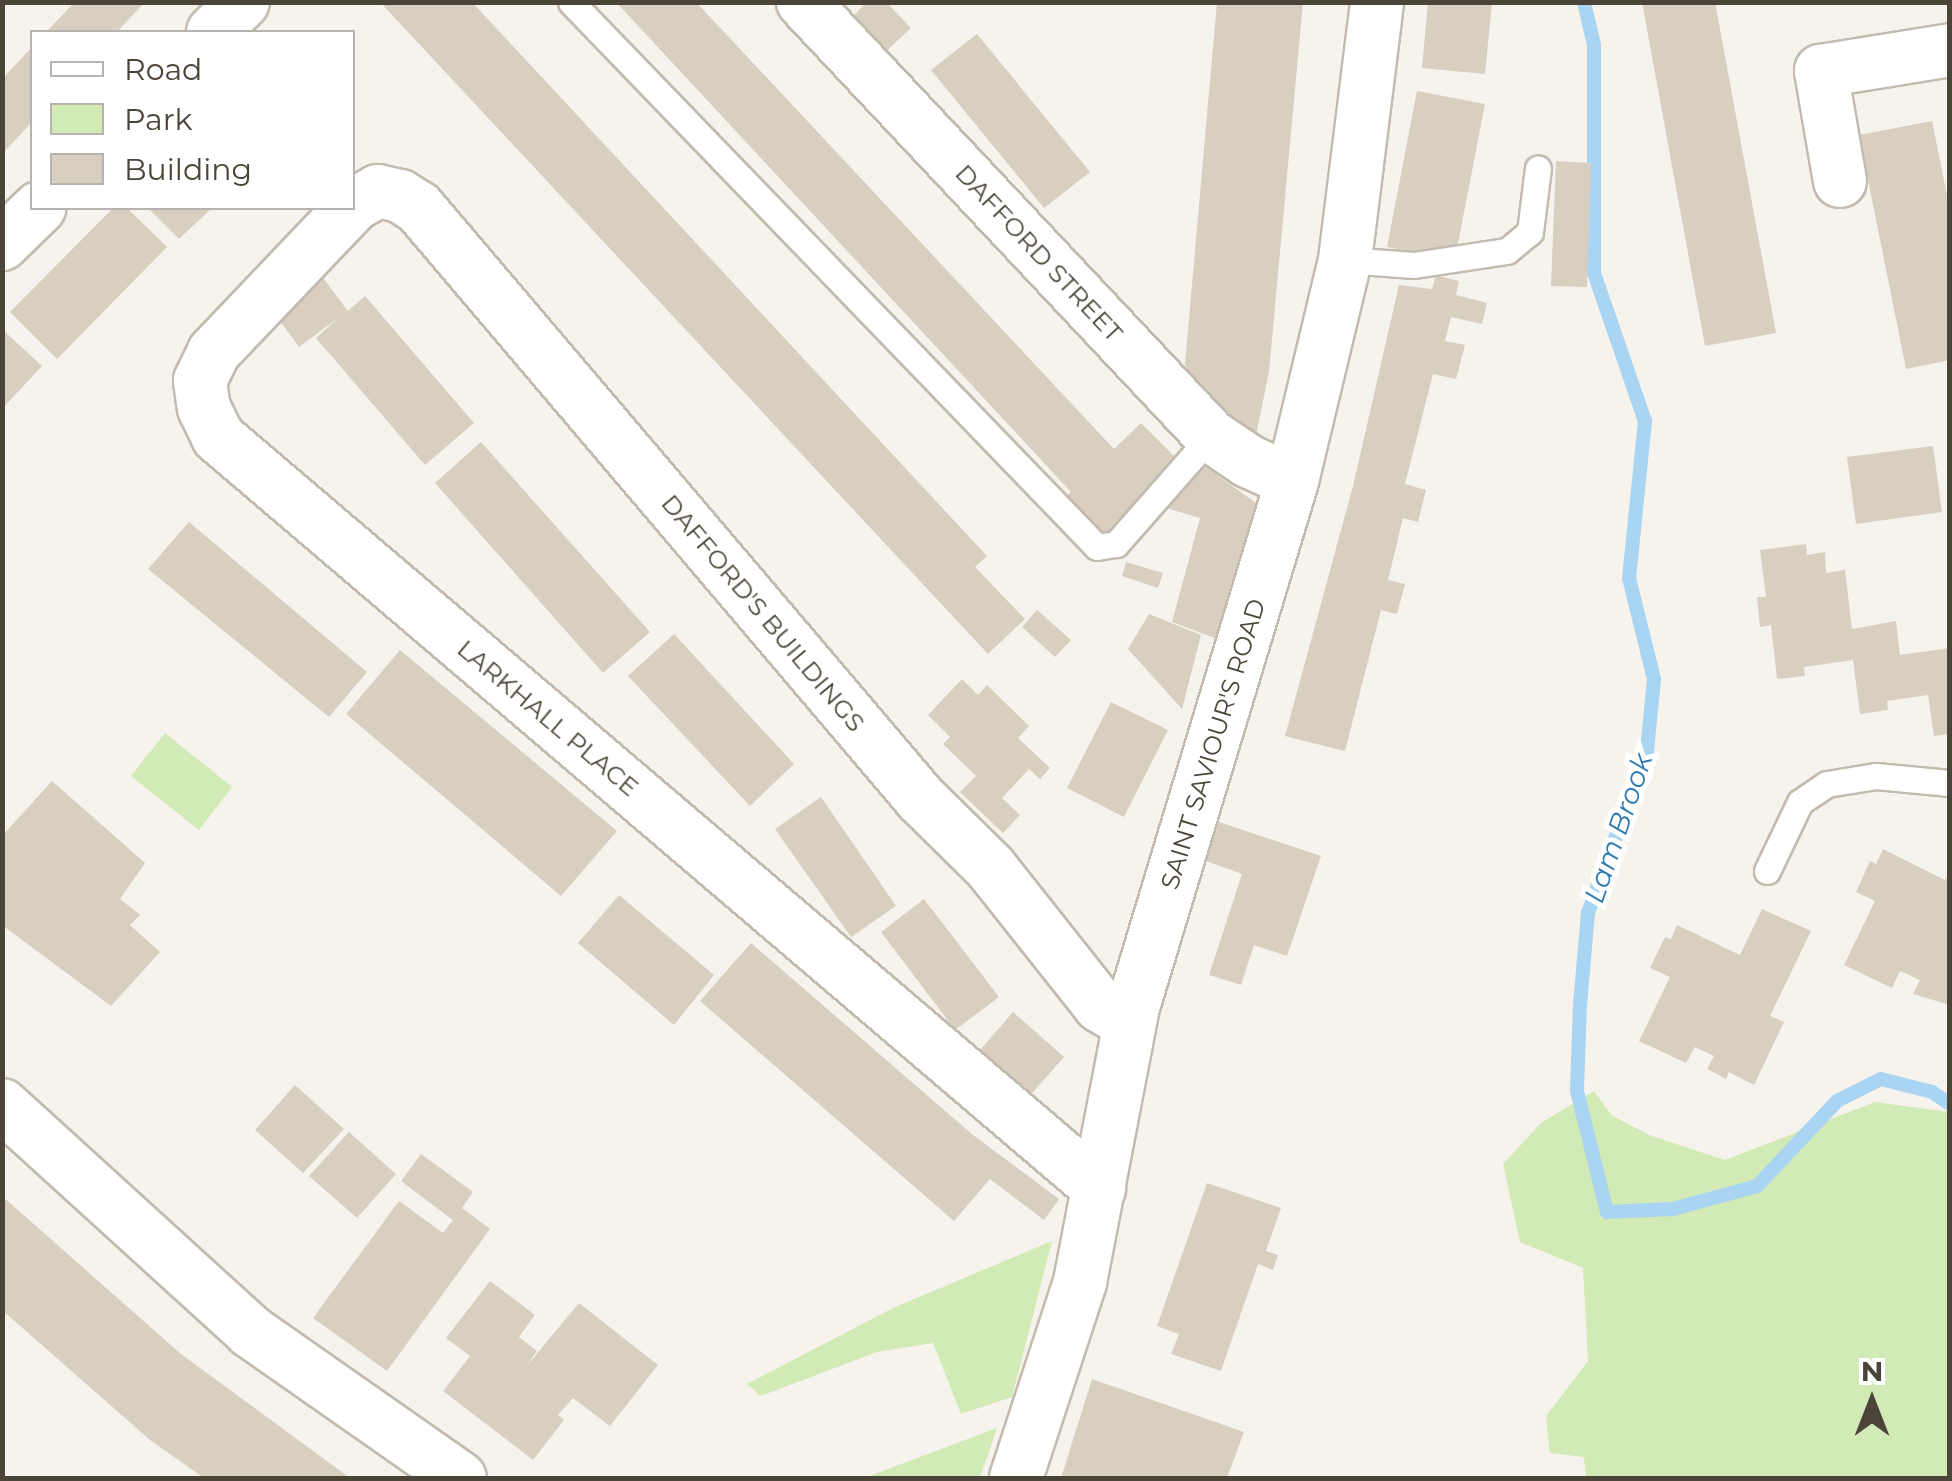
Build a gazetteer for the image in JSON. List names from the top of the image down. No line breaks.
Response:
{"streets":{"street":["DAFFORD STREET","DAFFORD'S BUILDINGS","LARKHALL PLACE","SAINT SAVIOUR'S ROAD"]},"crossings":[["DAFFORD STREET","SAINT SAVIOUR'S ROAD"],["DAFFORD'S BUILDINGS","LARKHALL PLACE"],["DAFFORD'S BUILDINGS","SAINT SAVIOUR'S ROAD"],["LARKHALL PLACE","SAINT SAVIOUR'S ROAD"]],"water":["Lam Brook"],"legend":["Road","Park","Building"],"north":"top"}
